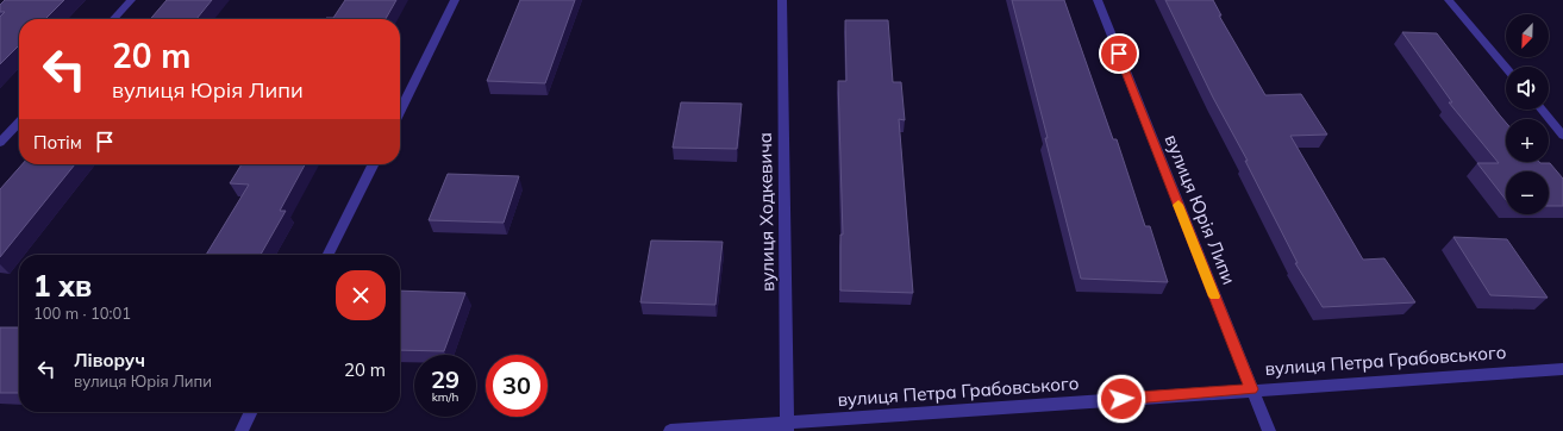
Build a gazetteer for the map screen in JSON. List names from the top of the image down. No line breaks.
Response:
{"streets":{"street":["вулиця Юрія Липи","вулиця Ходкевича","вулиця Петра Грабовського"]},"crossings":[["вулиця Юрія Липи","вулиця Петра Грабовського"],["вулиця Ходкевича","вулиця Петра Грабовського"]],"north":"bottom left","page":{"map_buttons":["+","−"],"turn":["20 m","вулиця Юрія Липи"],"then":"Потім","heading":["1 хв","100 m · 10:01"],"list":[{"name":"Ліворуч","note":"вулиця Юрія Липи","value":"20 m"}],"speed":"29 km/h","limit":"30"}}
